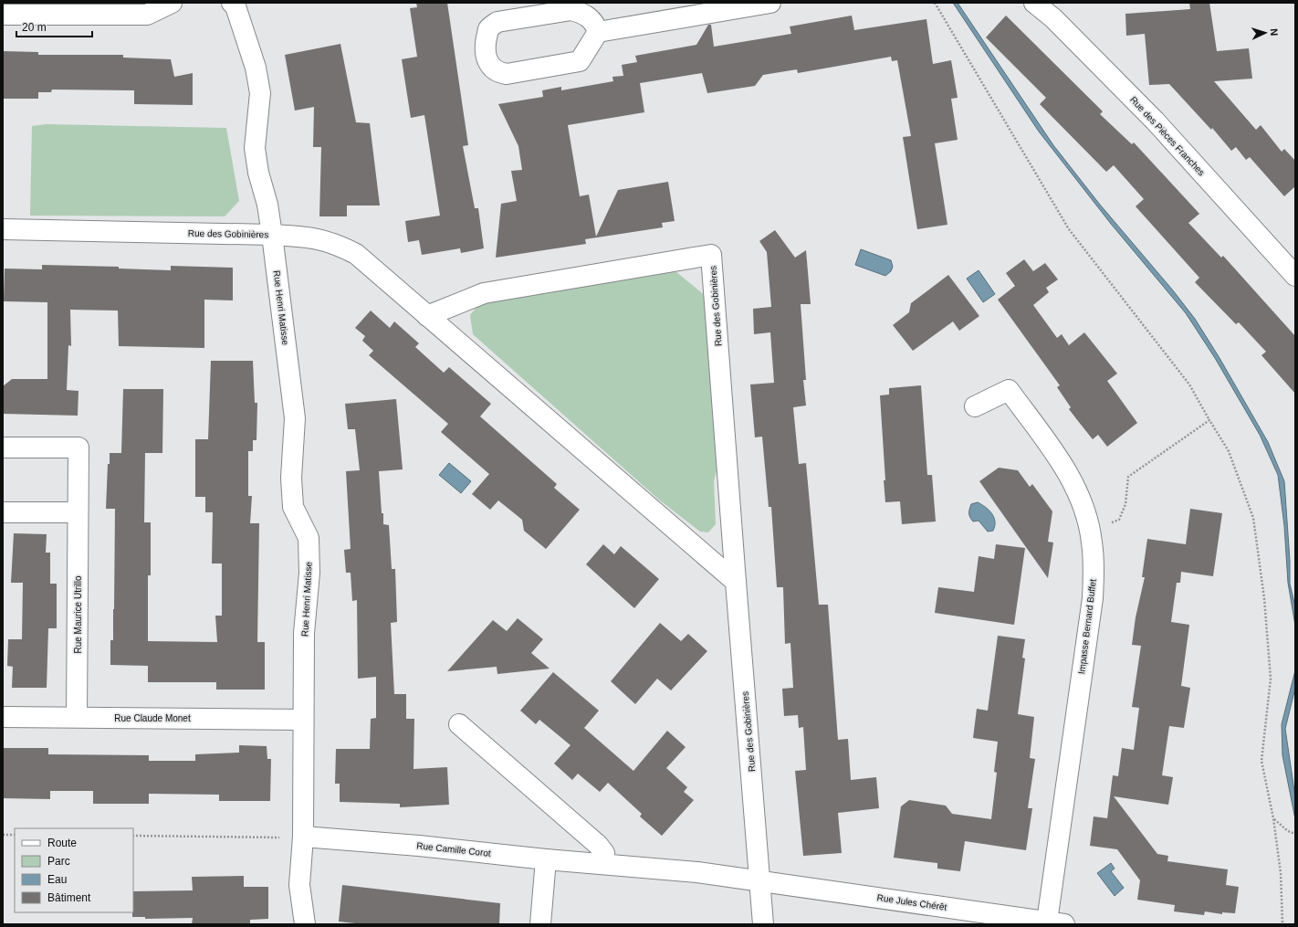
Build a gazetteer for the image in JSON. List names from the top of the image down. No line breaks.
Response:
{"streets":{"street":["Rue des Pièces Franches","Rue des Gobinières","Rue Henri Matisse","Rue Maurice Utrillo","Impasse Bernard Buffet","Rue Claude Monet","Rue Camille Corot","Rue Jules Chérêt"]},"crossings":[["Rue des Gobinières","Rue Henri Matisse"],["Rue des Gobinières","Rue Camille Corot"],["Rue des Gobinières","Rue Jules Chérêt"],["Rue Henri Matisse","Rue Claude Monet"],["Rue Henri Matisse","Rue Camille Corot"],["Rue Maurice Utrillo","Rue Claude Monet"],["Impasse Bernard Buffet","Rue Jules Chérêt"],["Rue Camille Corot","Rue Jules Chérêt"]],"legend":["Route","Parc","Eau","Bâtiment"],"scale_bar":"20 m","north":"right"}
